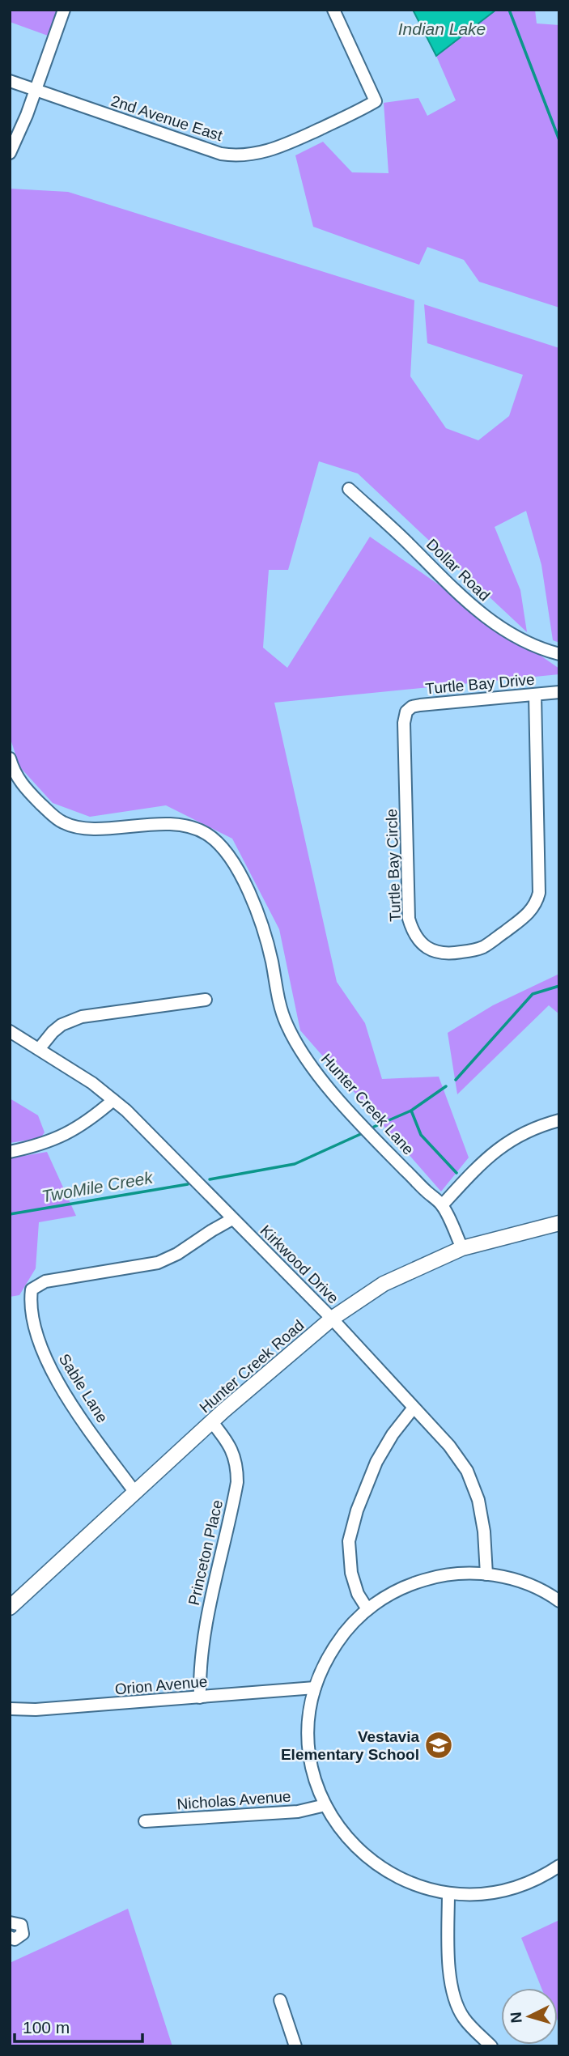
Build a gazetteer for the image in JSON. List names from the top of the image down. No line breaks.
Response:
{"streets":{"main road":["Hunter Creek Road"],"street":["2nd Avenue East","Dollar Road","Turtle Bay Drive","Turtle Bay Circle","Hunter Creek Lane","Kirkwood Drive","Sable Lane","Princeton Place","Orion Avenue","Nicholas Avenue"]},"crossings":[["Turtle Bay Drive","Turtle Bay Circle"],["Kirkwood Drive","Hunter Creek Road"],["Kirkwood Drive","Sable Lane"],["Hunter Creek Road","Sable Lane"],["Hunter Creek Road","Princeton Place"],["Princeton Place","Orion Avenue"]],"water":["Indian Lake","TwoMile Creek"],"places":{"school or university":["Vestavia Elementary School"]},"scale_bar":"100 m","north":"left"}
